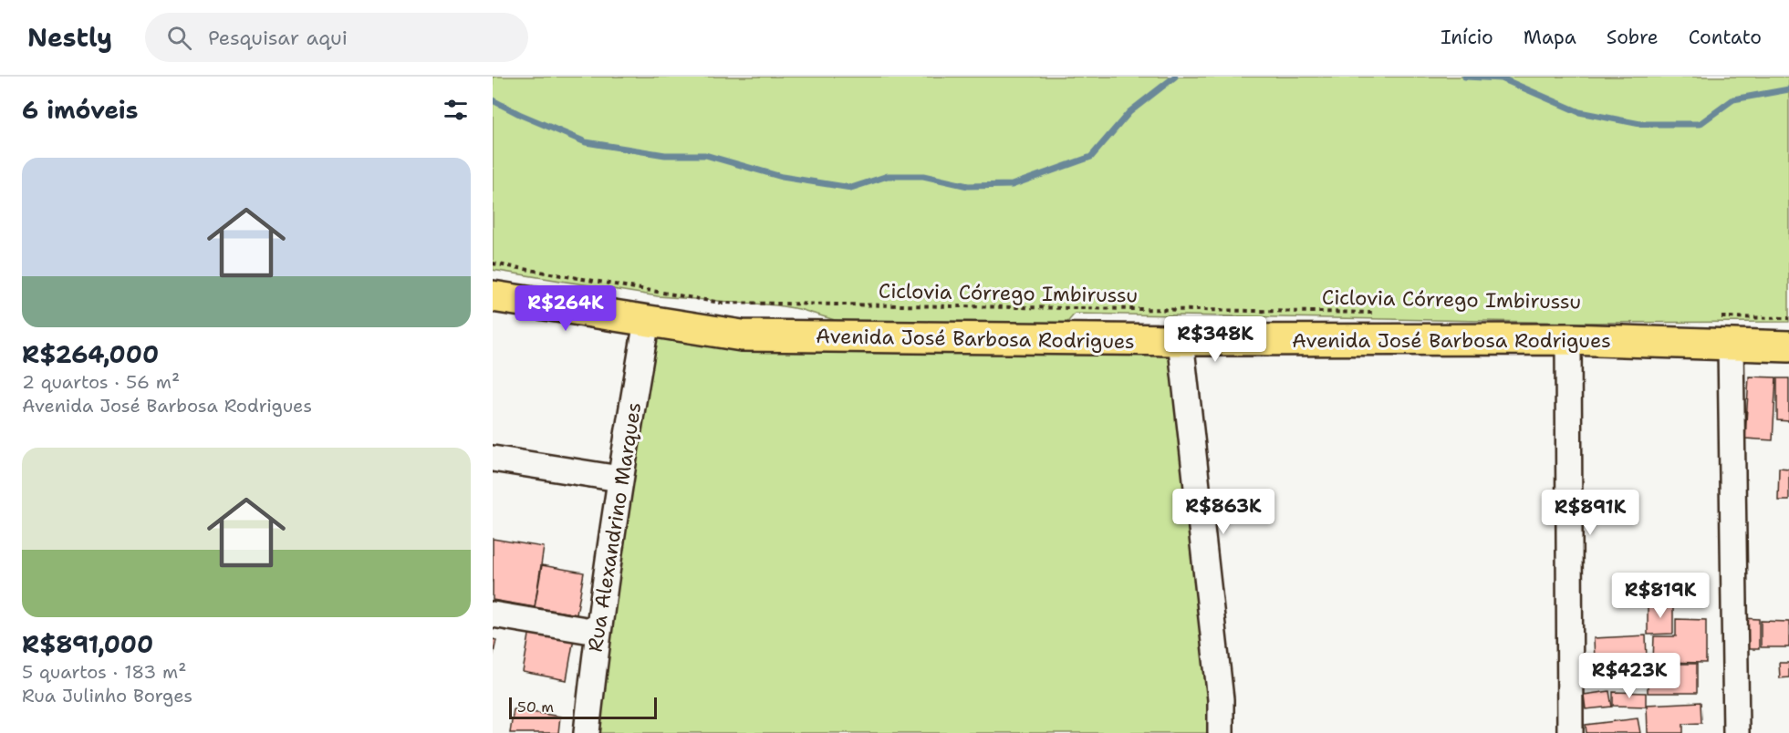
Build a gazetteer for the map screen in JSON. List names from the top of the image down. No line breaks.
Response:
{"streets":{"main road":["Avenida José Barbosa Rodrigues"],"street":["Rua Alexandrino Marques"],"path":["Ciclovia Córrego Imbirussu"]},"crossings":[["Avenida José Barbosa Rodrigues","Rua Alexandrino Marques"]],"scale_bar":"50 m","page":{"header":"Nestly","search":"Pesquisar aqui","nav":["Início","Mapa","Sobre","Contato"],"heading":"6 imóveis","list":[{"name":"R$264,000","note":"2 quartos · 56 m² · Avenida José Barbosa Rodrigues"},{"name":"R$891,000","note":"5 quartos · 183 m² · Rua Julinho Borges"}],"price":["R$264K","R$348K","R$863K","R$891K","R$819K","R$423K"],"scale":"50 m"}}
